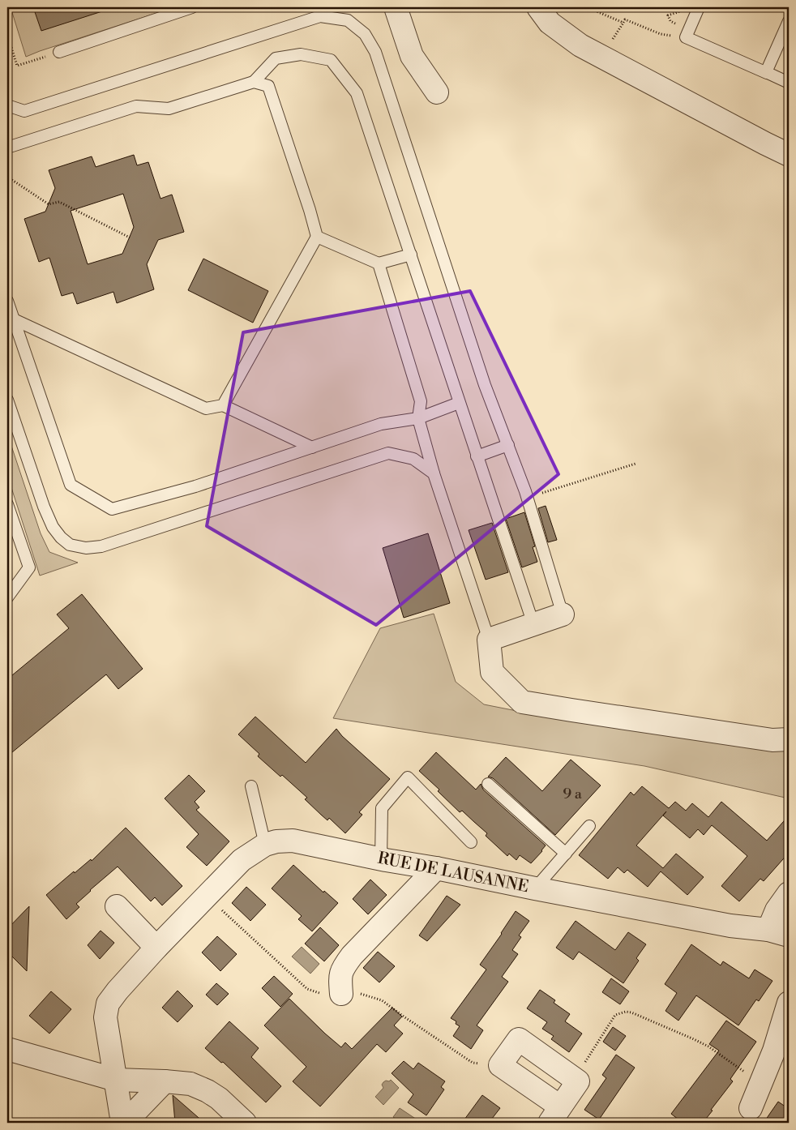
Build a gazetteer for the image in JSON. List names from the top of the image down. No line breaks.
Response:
{"streets":{"street":["RUE DE LAUSANNE"]},"house_numbers":["9 a"]}
